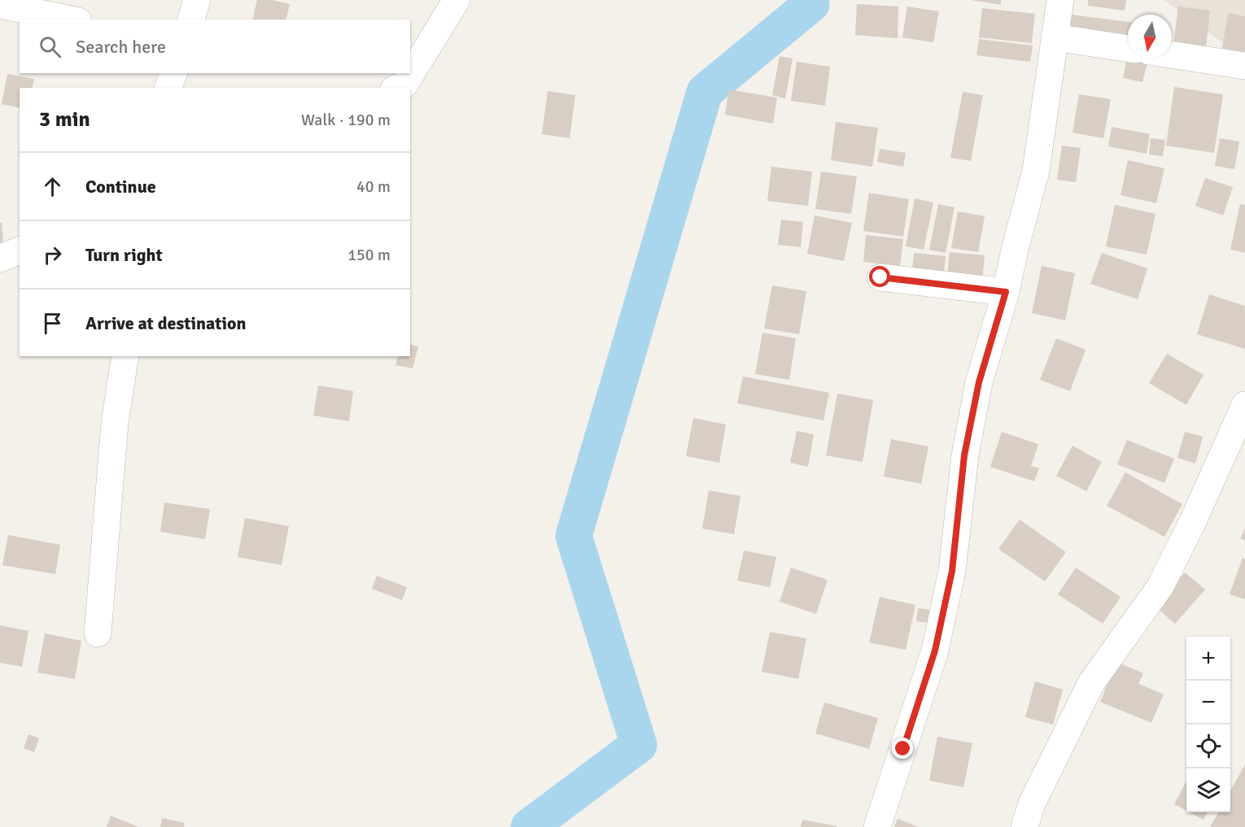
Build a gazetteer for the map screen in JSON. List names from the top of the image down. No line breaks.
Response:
{"north":"bottom","page":{"search":"Search here","heading":["3 min","Walk · 190 m"],"list":[["Continue","40 m"],["Turn right","150 m"],"Arrive at destination"],"map_buttons":["+","−"]}}
